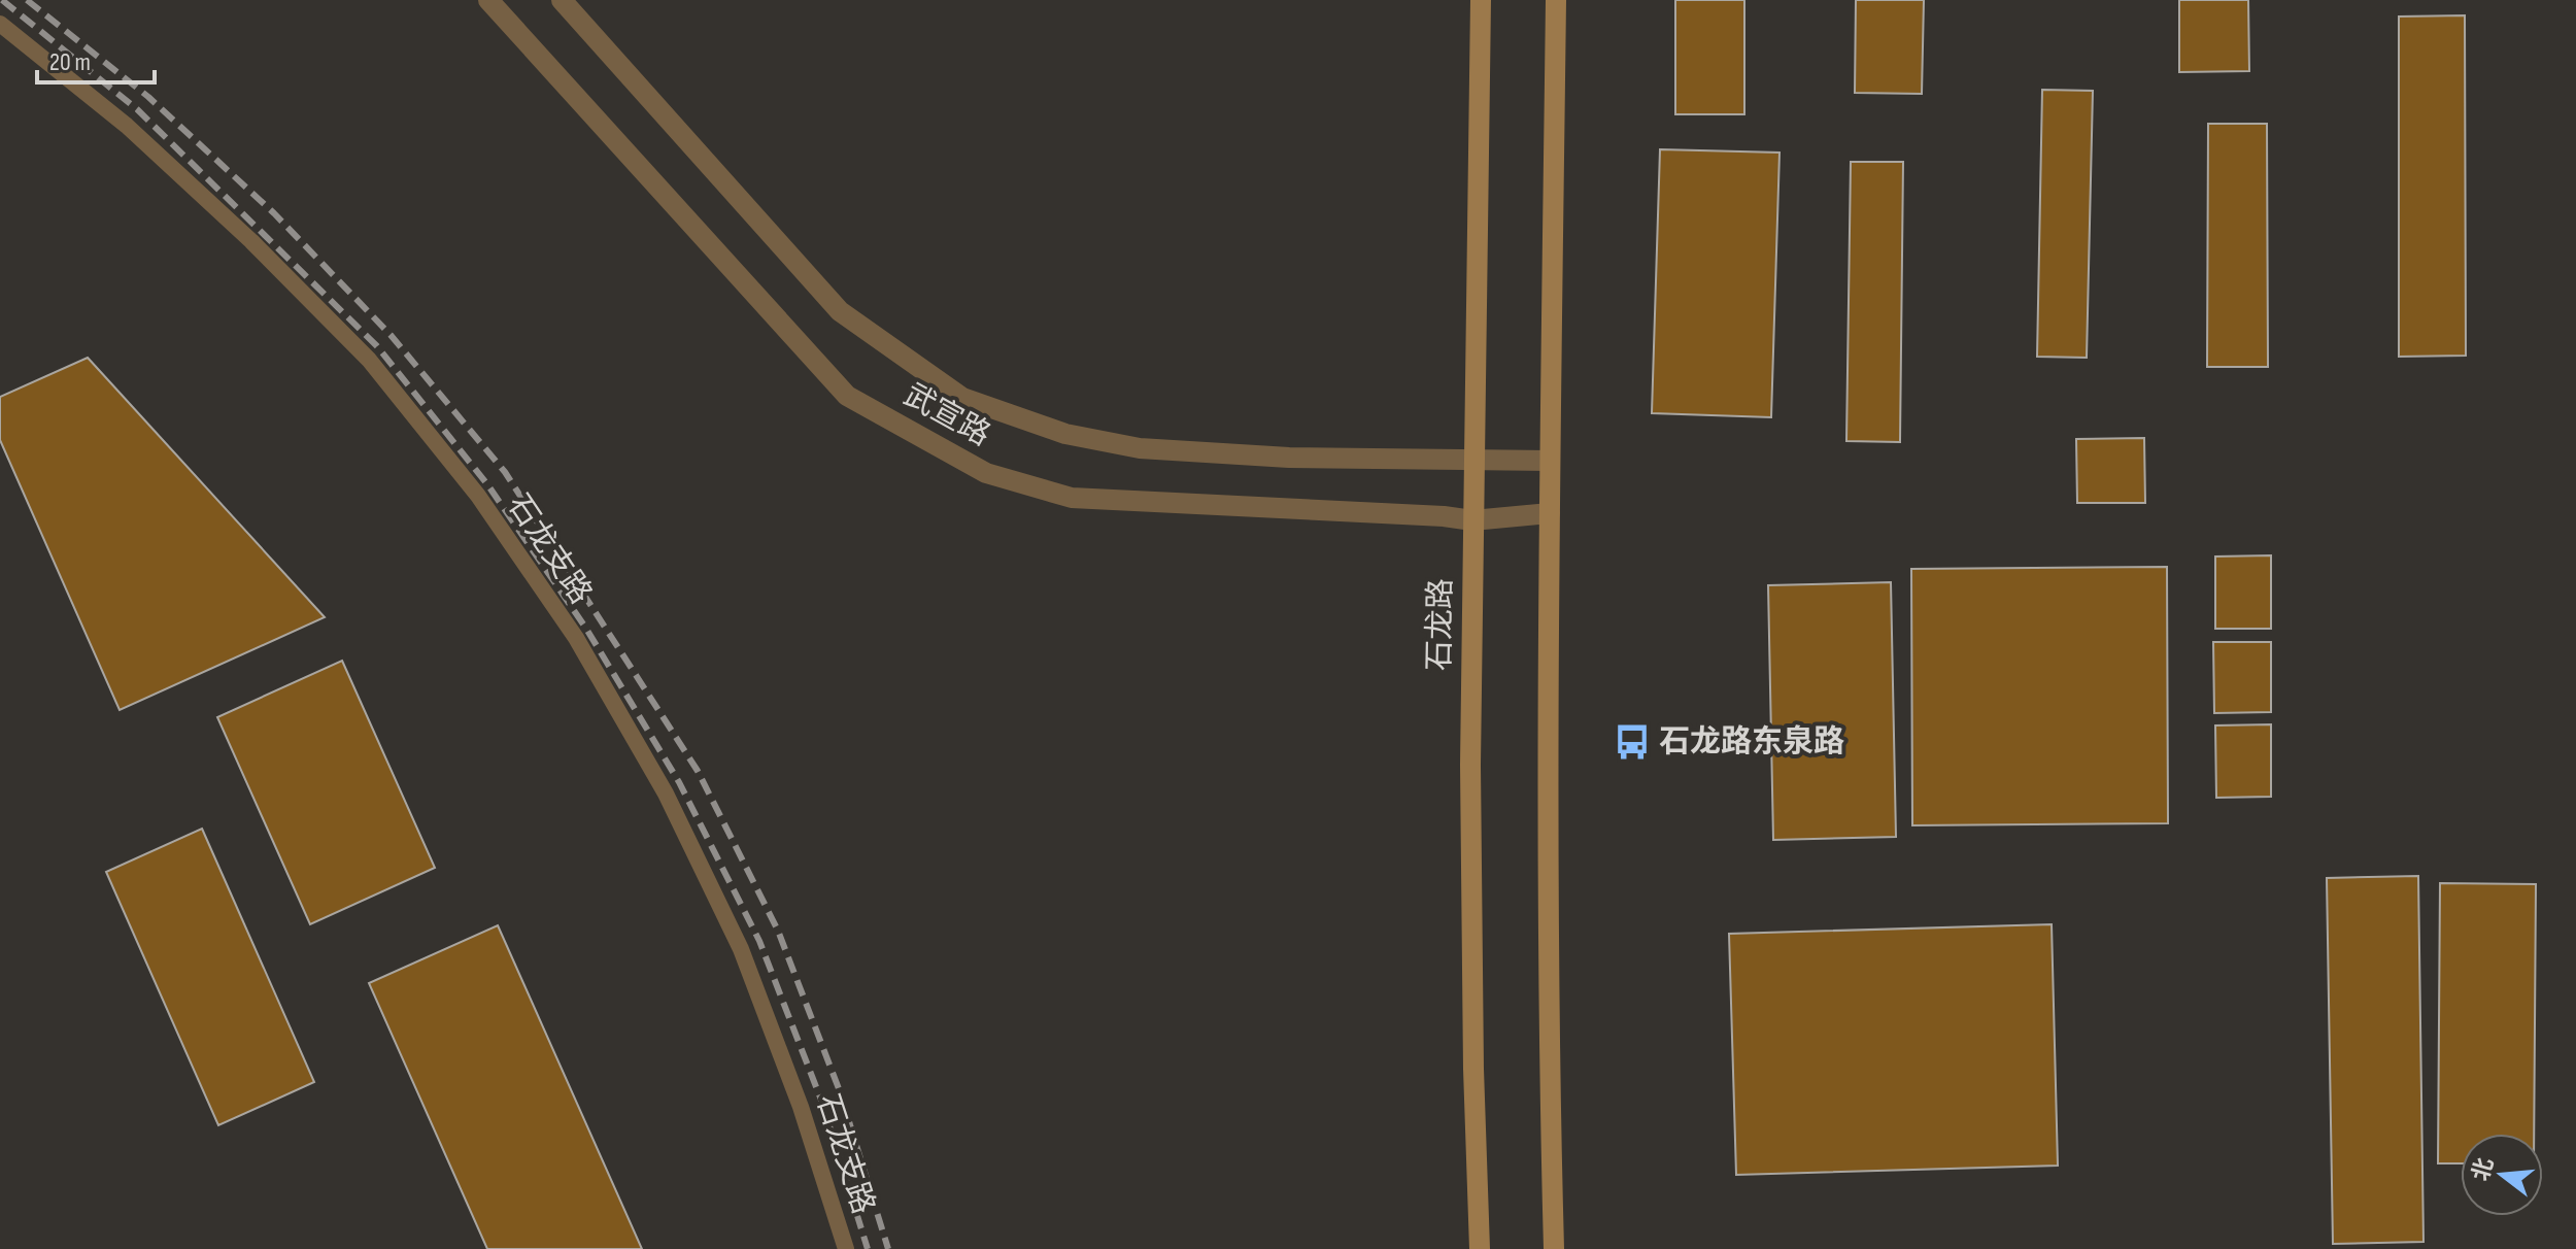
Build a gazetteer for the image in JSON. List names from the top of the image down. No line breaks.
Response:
{"streets":{"main road":["石龙路"],"street":["武宣路"],"lane":["石龙支路"]},"crossings":[["武宣路","石龙路"]],"places":{"bus stop":["石龙路东泉路"]},"scale_bar":"20 m","north":"left"}
